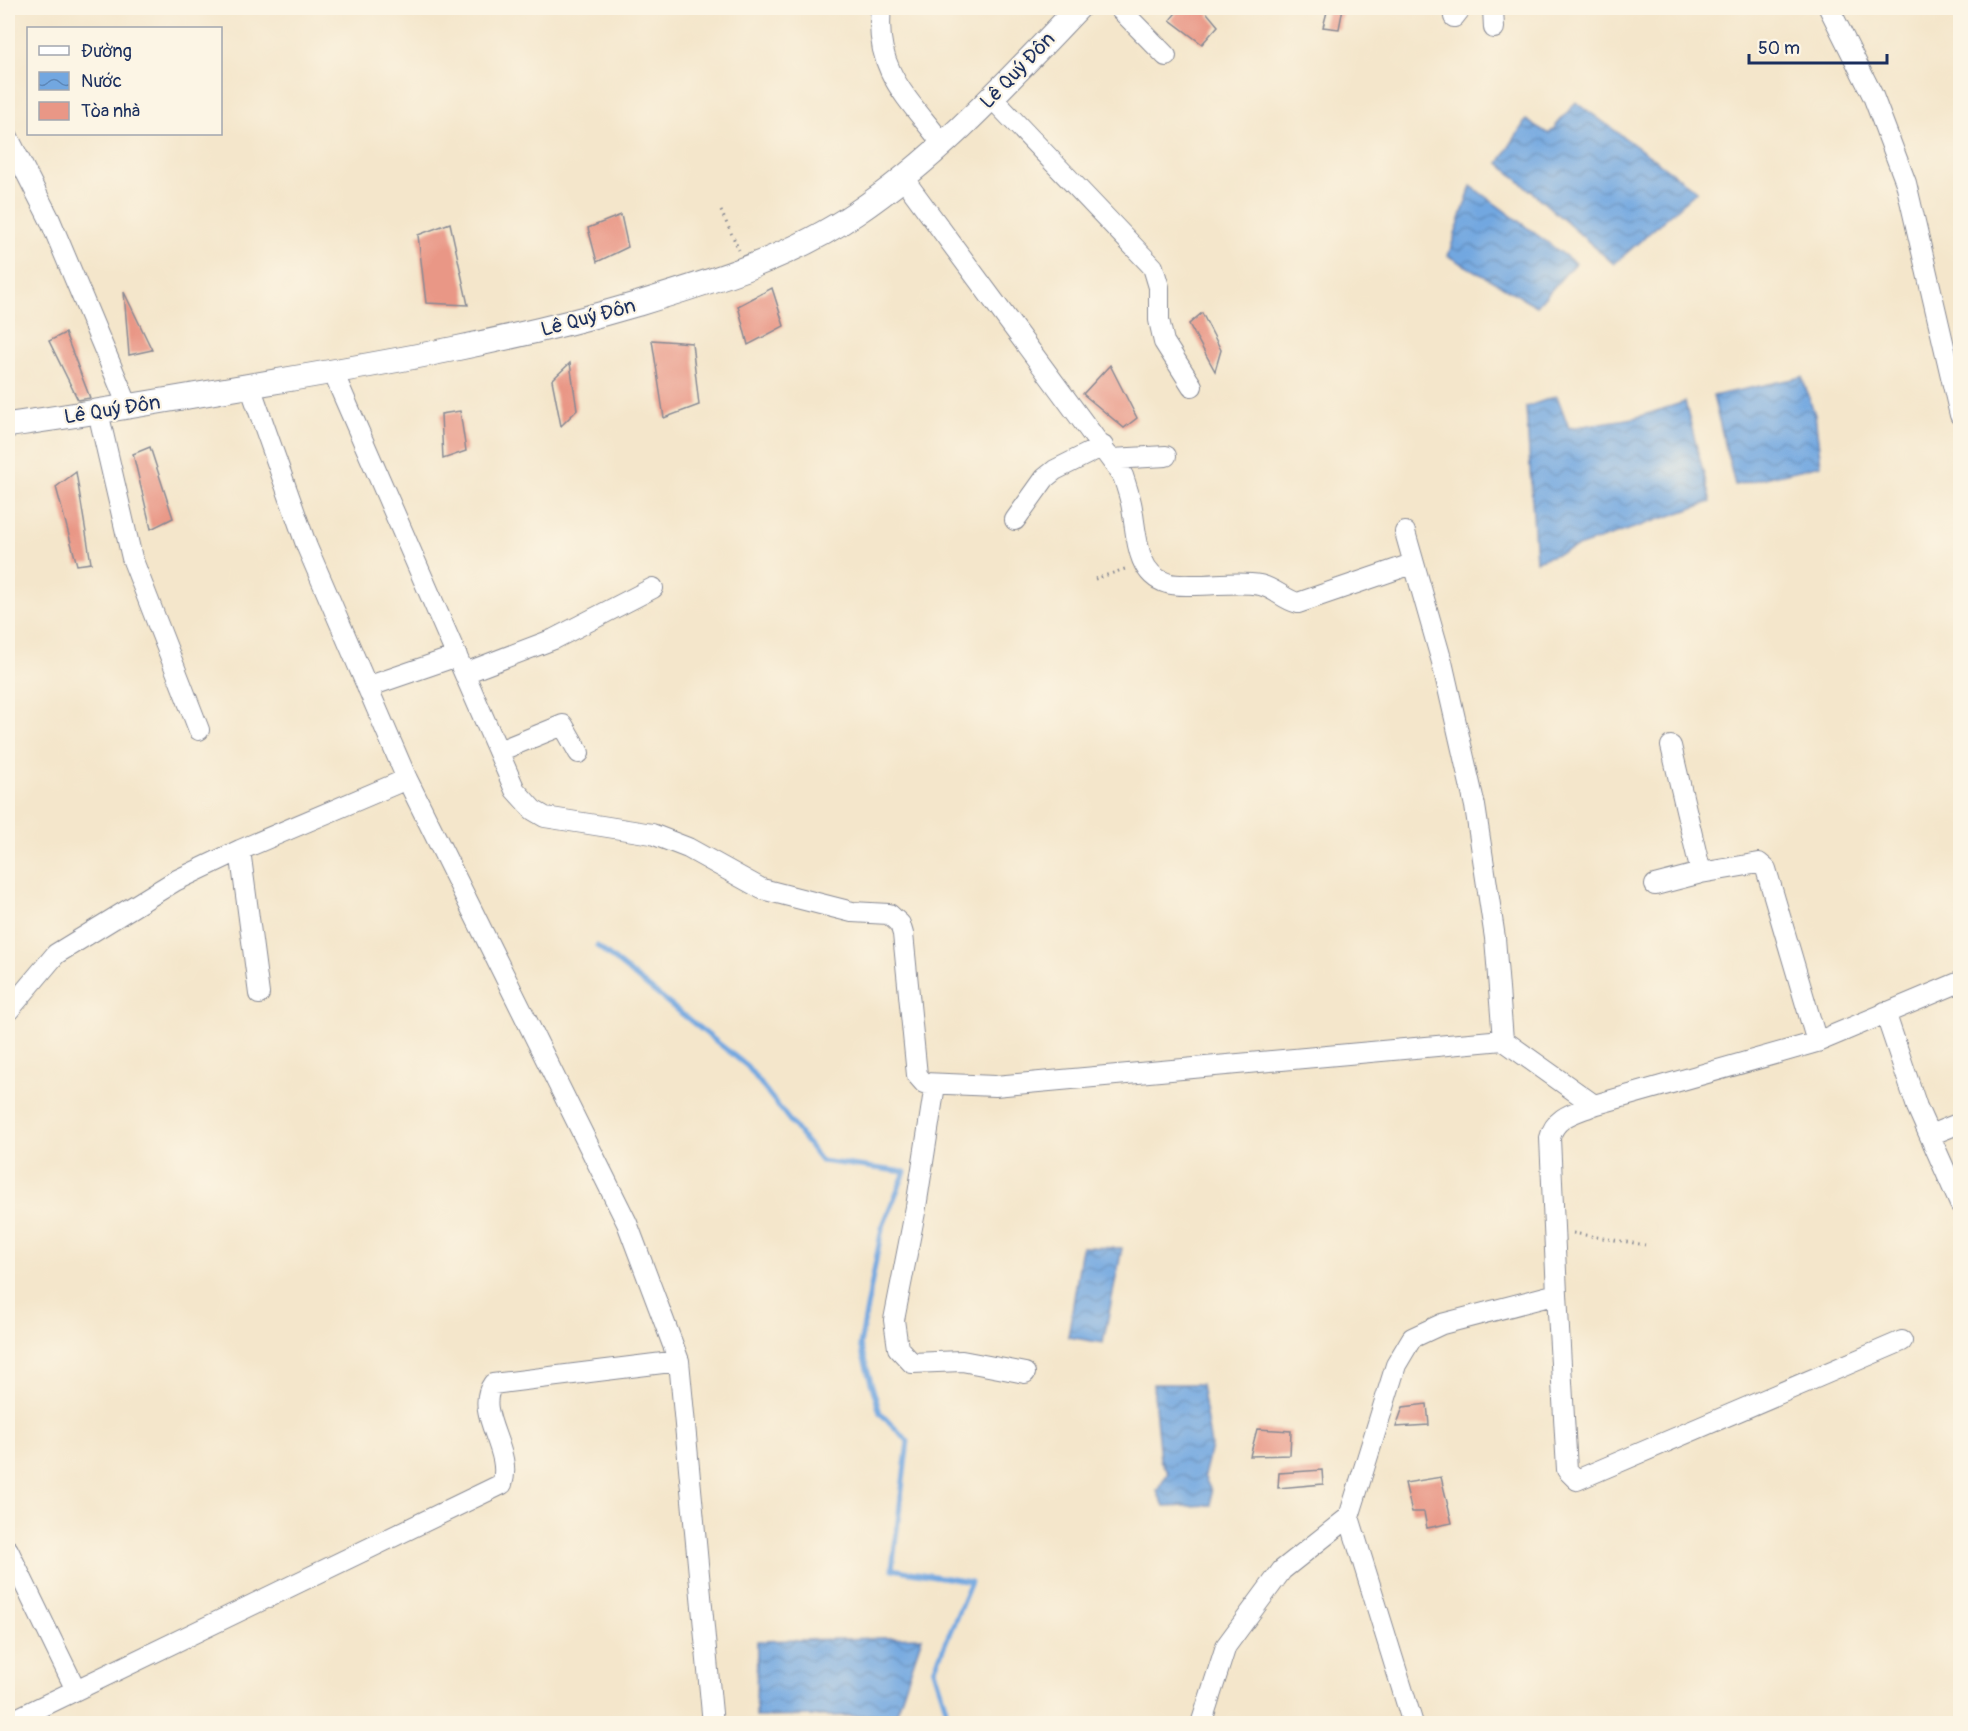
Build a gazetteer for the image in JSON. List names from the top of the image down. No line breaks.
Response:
{"streets":{"main road":["Lê Quý Đôn"]},"legend":["Đường","Nước","Tòa nhà"],"scale_bar":"50 m"}
